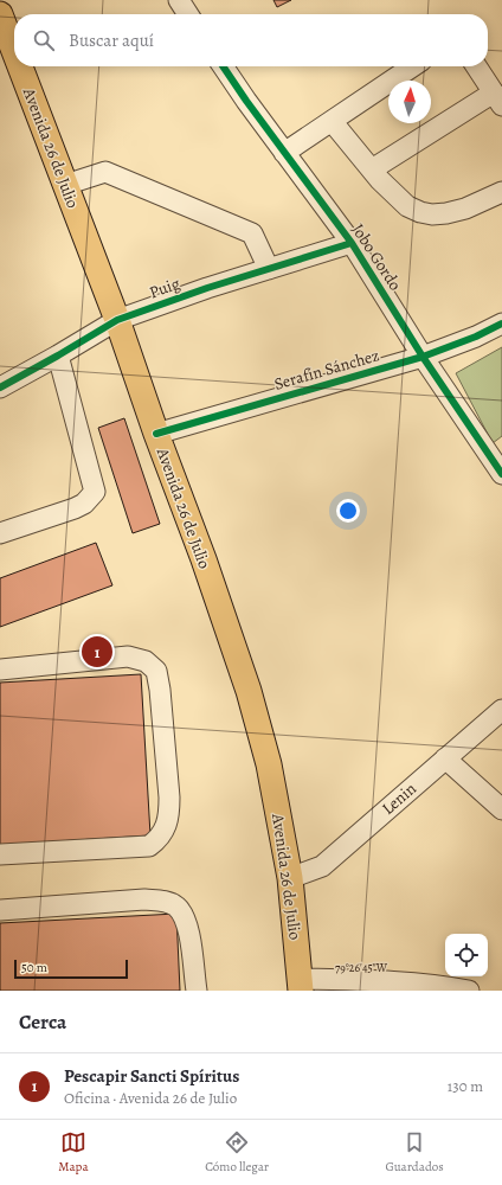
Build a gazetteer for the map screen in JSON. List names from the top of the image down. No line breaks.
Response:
{"streets":{"main road":["Avenida 26 de Julio"],"street":["Jobo Gordo","Puig","Serafín Sánchez","Lenin"]},"crossings":[["Avenida 26 de Julio","Puig"],["Avenida 26 de Julio","Serafín Sánchez"],["Avenida 26 de Julio","Lenin"],["Jobo Gordo","Puig"],["Jobo Gordo","Serafín Sánchez"]],"scale_bar":"50 m","north":"top","page":{"search":"Buscar aquí","pins":"1","scale":"50 m","heading":"Cerca","list":[{"mark":"1","name":"Pescapir Sancti Spíritus","note":"Oficina · Avenida 26 de Julio","value":"130 m"}],"nav":["Mapa","Cómo llegar","Guardados"]},"coordinates":["79°26'45\"W"]}
